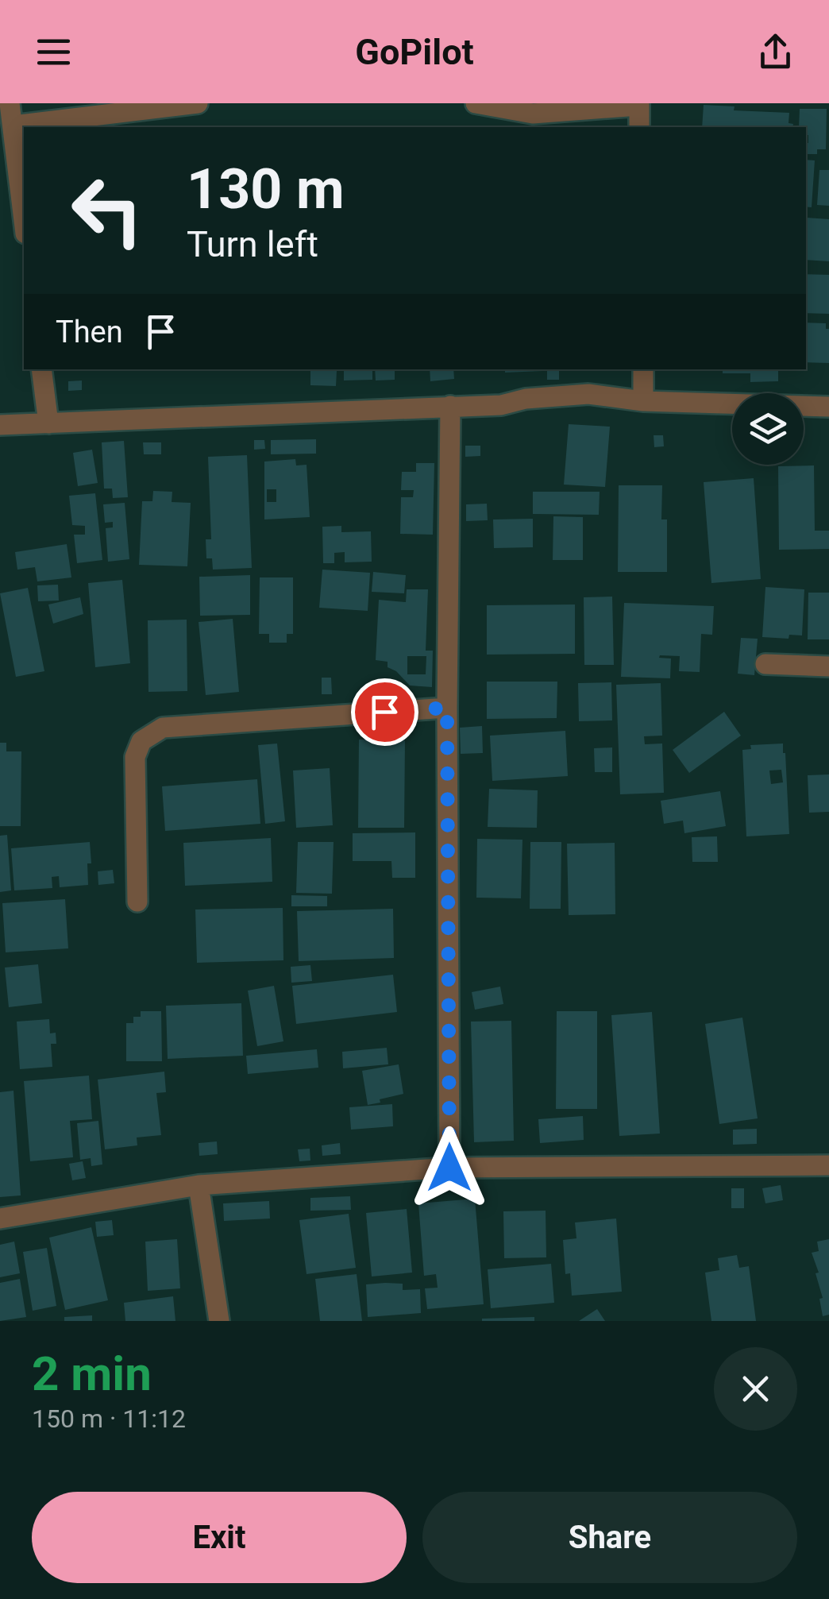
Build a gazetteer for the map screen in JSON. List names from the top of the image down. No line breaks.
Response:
{"page":{"header":"GoPilot","turn":["130 m","Turn left"],"then":"Then","heading":["2 min","150 m · 11:12"],"buttons":["Exit","Share"]}}
